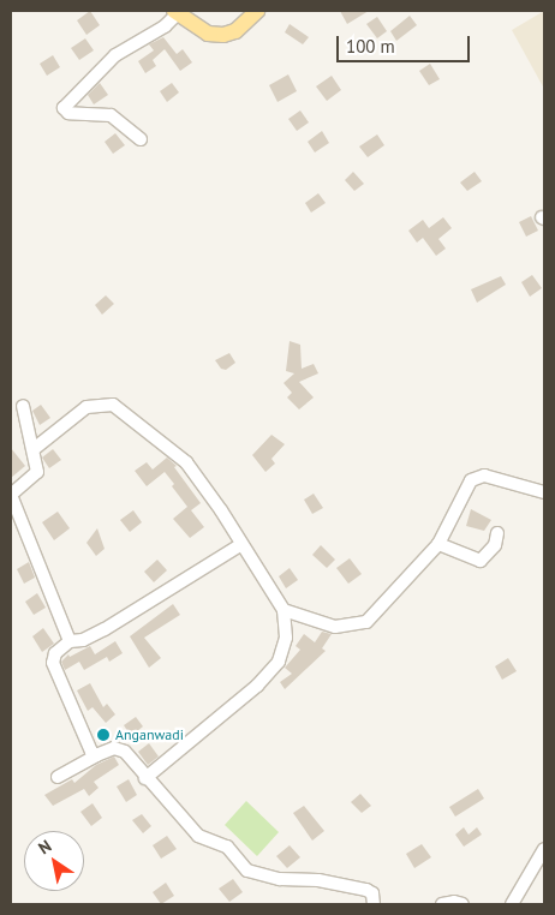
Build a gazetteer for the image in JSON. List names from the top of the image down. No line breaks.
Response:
{"places":["Anganwadi"],"scale_bar":"100 m","north":"top left"}
